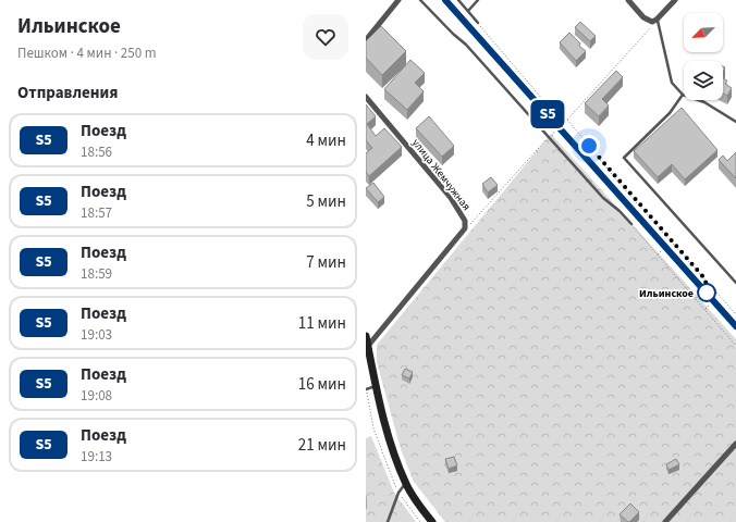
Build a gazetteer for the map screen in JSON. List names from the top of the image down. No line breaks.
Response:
{"streets":{"street":["улица Жемчужная"]},"places":["Ильинское"],"north":"bottom left","page":{"heading":[["Ильинское","Пешком · 4 мин · 250 m"],"Отправления"],"on_map":"S5","list":[{"mark":"S5","name":"Поезд","note":"18:56","value":"4 мин"},{"mark":"S5","name":"Поезд","note":"18:57","value":"5 мин"},{"mark":"S5","name":"Поезд","note":"18:59","value":"7 мин"},{"mark":"S5","name":"Поезд","note":"19:03","value":"11 мин"},{"mark":"S5","name":"Поезд","note":"19:08","value":"16 мин"},{"mark":"S5","name":"Поезд","note":"19:13","value":"21 мин"}]}}
